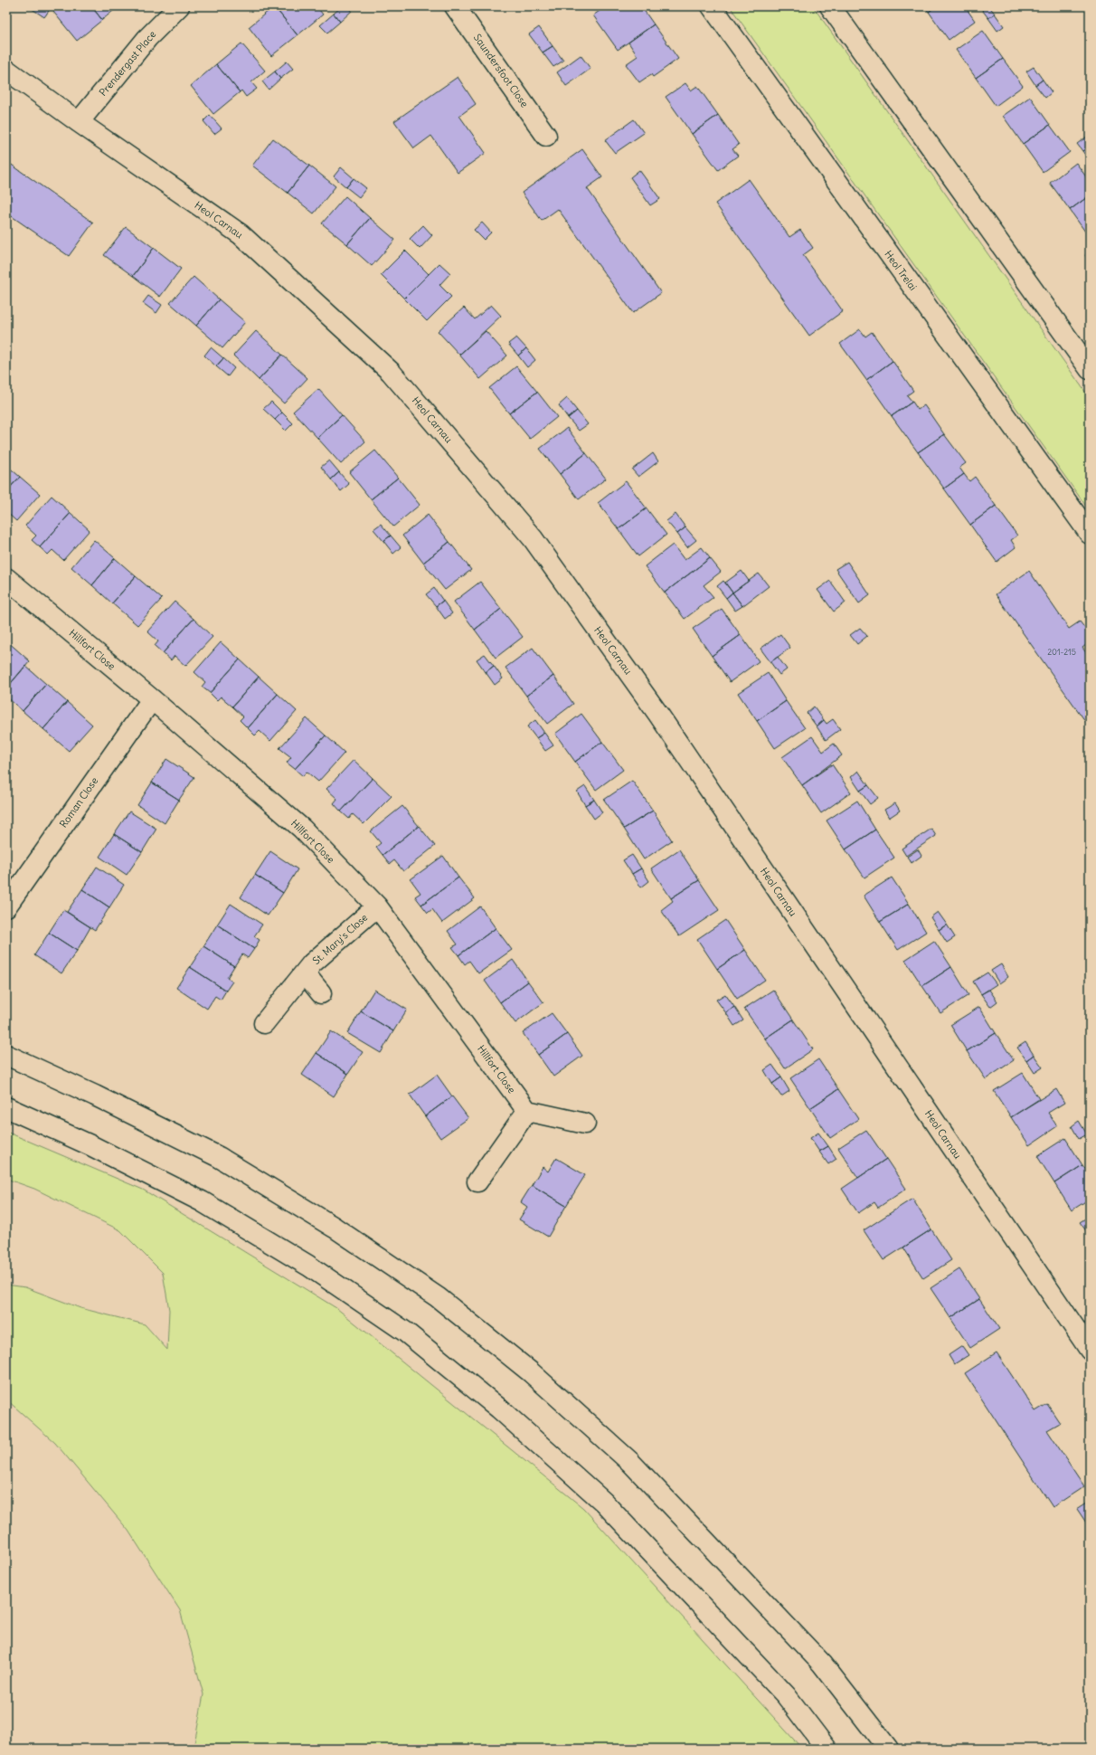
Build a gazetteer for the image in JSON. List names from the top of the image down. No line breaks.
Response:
{"streets":{"street":["Prendergast Place","Saundersfoot Close","Heol Carnau","Heol Trelai","Hillfort Close","Roman Close","St. Mary's Close"]},"crossings":[["Prendergast Place","Heol Carnau"],["Hillfort Close","Roman Close"],["Hillfort Close","St. Mary's Close"]],"house_numbers":["201-215"]}
